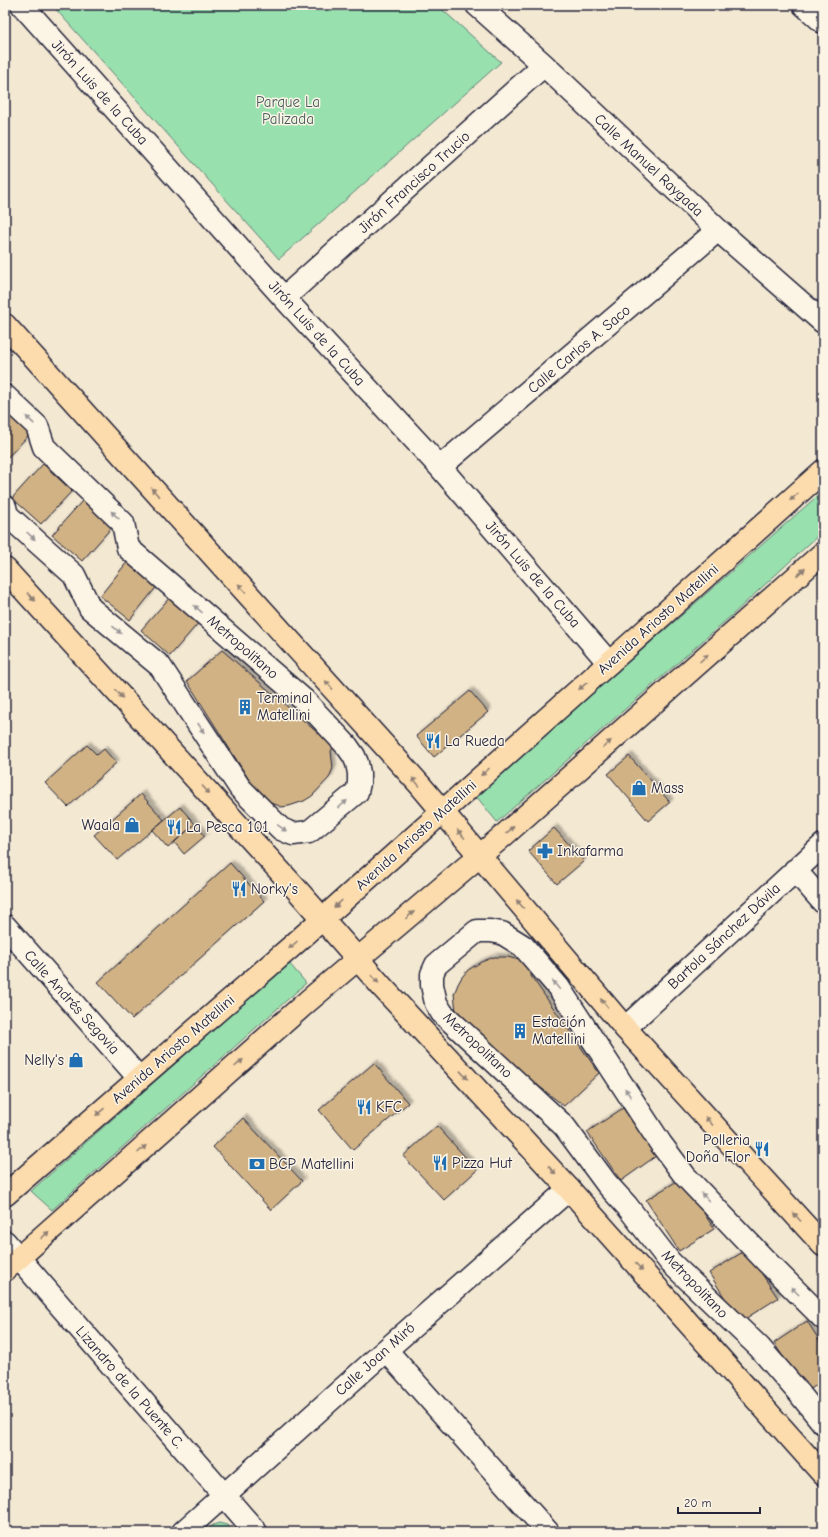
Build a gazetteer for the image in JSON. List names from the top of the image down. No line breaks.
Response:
{"streets":{"main road":["Avenida Ariosto Matellini"],"street":["Jirón Luis de la Cuba","Calle Manuel Raygada","Jirón Francisco Trucio","Calle Carlos A. Saco","Metropolitano","Bartola Sánchez Dávila","Calle Andrés Segovia","Calle Joan Miró","Lizandro de la Puente C."]},"crossings":[["Jirón Luis de la Cuba","Jirón Francisco Trucio"],["Jirón Luis de la Cuba","Calle Carlos A. Saco"],["Jirón Luis de la Cuba","Avenida Ariosto Matellini"],["Calle Manuel Raygada","Jirón Francisco Trucio"],["Calle Manuel Raygada","Calle Carlos A. Saco"],["Avenida Ariosto Matellini","Calle Andrés Segovia"],["Calle Joan Miró","Lizandro de la Puente C."]],"parks":["Parque La Palizada"],"places":{"building":["Terminal Matellini","Estación Matellini"],"restaurant":["La Rueda","La Pesca 101","Norky's","KFC","Polleria Doña Flor","Pizza Hut"],"shop":["Mass","Waala","Nelly's"],"pharmacy":["Inkafarma"],"bank":["BCP Matellini"]},"scale_bar":"20 m"}
